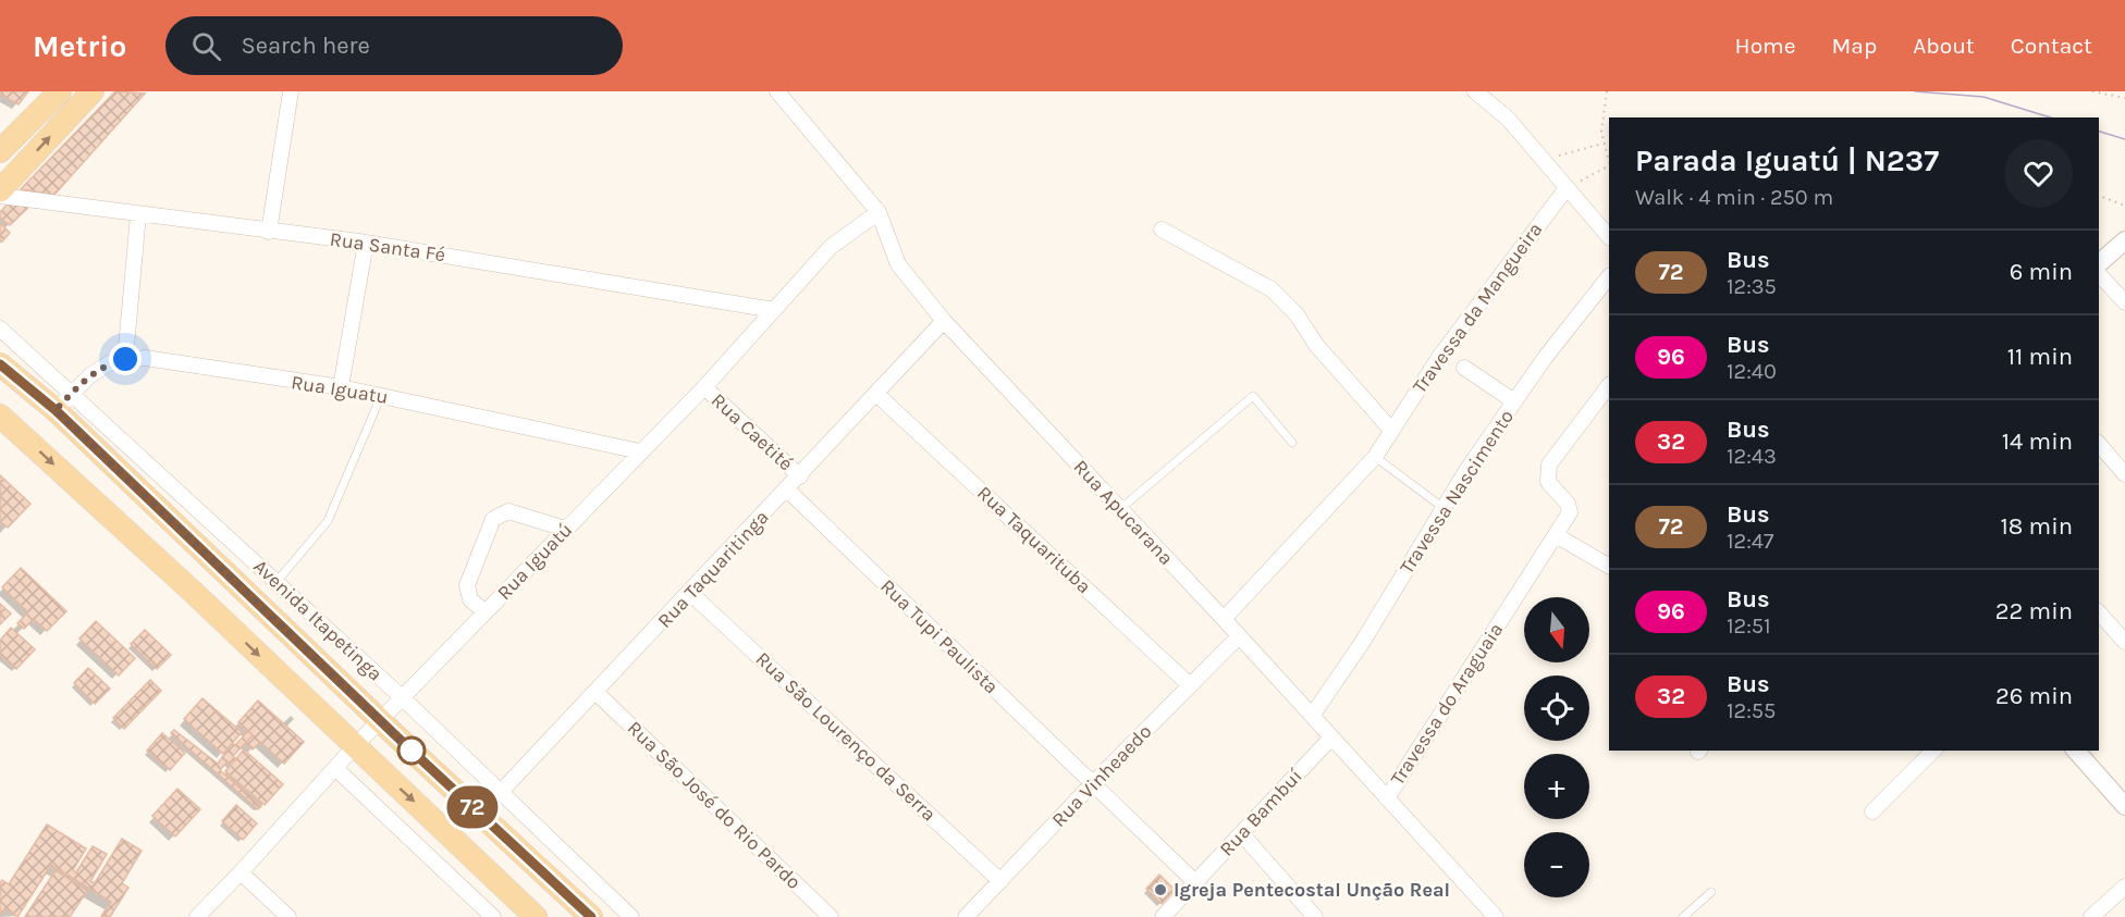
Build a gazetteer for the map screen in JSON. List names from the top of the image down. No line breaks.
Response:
{"streets":{"main road":["Avenida Itapetinga"],"street":["Rua Santa Fé","Travessa da Mangueira","Rua Iguatu","Rua Caetité","Travessa Nascimento","Rua Apucarana","Rua Taquarituba","Rua Iguatú","Rua Taquaritinga","Rua Tupi Paulista","Travessa do Araguaia","Rua São Lourenço da Serra","Rua Vinheaedo","Rua São José do Rio Pardo","Rua Bambuí"]},"crossings":[["Rua Santa Fé","Rua Iguatú"],["Travessa da Mangueira","Rua Apucarana"],["Rua Iguatu","Rua Iguatú"],["Rua Iguatu","Avenida Itapetinga"],["Rua Caetité","Rua Iguatú"],["Rua Caetité","Rua Taquaritinga"],["Travessa Nascimento","Rua Apucarana"],["Rua Apucarana","Rua Iguatú"],["Rua Apucarana","Rua Taquaritinga"],["Rua Apucarana","Travessa do Araguaia"],["Rua Apucarana","Rua Vinheaedo"],["Rua Apucarana","Rua Bambuí"],["Rua Taquarituba","Rua Taquaritinga"],["Rua Taquarituba","Rua Vinheaedo"],["Rua Iguatú","Avenida Itapetinga"],["Rua Taquaritinga","Avenida Itapetinga"],["Rua Taquaritinga","Rua Tupi Paulista"],["Rua Taquaritinga","Rua São Lourenço da Serra"],["Rua Taquaritinga","Rua São José do Rio Pardo"],["Rua Tupi Paulista","Rua Vinheaedo"],["Rua Tupi Paulista","Rua Bambuí"],["Rua São Lourenço da Serra","Rua Vinheaedo"]],"places":["Igreja Pentecostal Unção Real"],"lines":["bus line 72"],"north":"bottom","page":{"header":"Metrio","search":"Search here","nav":["Home","Map","About","Contact"],"on_map":"72","heading":["Parada Iguatú | N237","Walk · 4 min · 250 m"],"list":[{"mark":"72","name":"Bus","note":"12:35","value":"6 min"},{"mark":"96","name":"Bus","note":"12:40","value":"11 min"},{"mark":"32","name":"Bus","note":"12:43","value":"14 min"},{"mark":"72","name":"Bus","note":"12:47","value":"18 min"},{"mark":"96","name":"Bus","note":"12:51","value":"22 min"},{"mark":"32","name":"Bus","note":"12:55","value":"26 min"}],"map_buttons":["+","−"]}}
